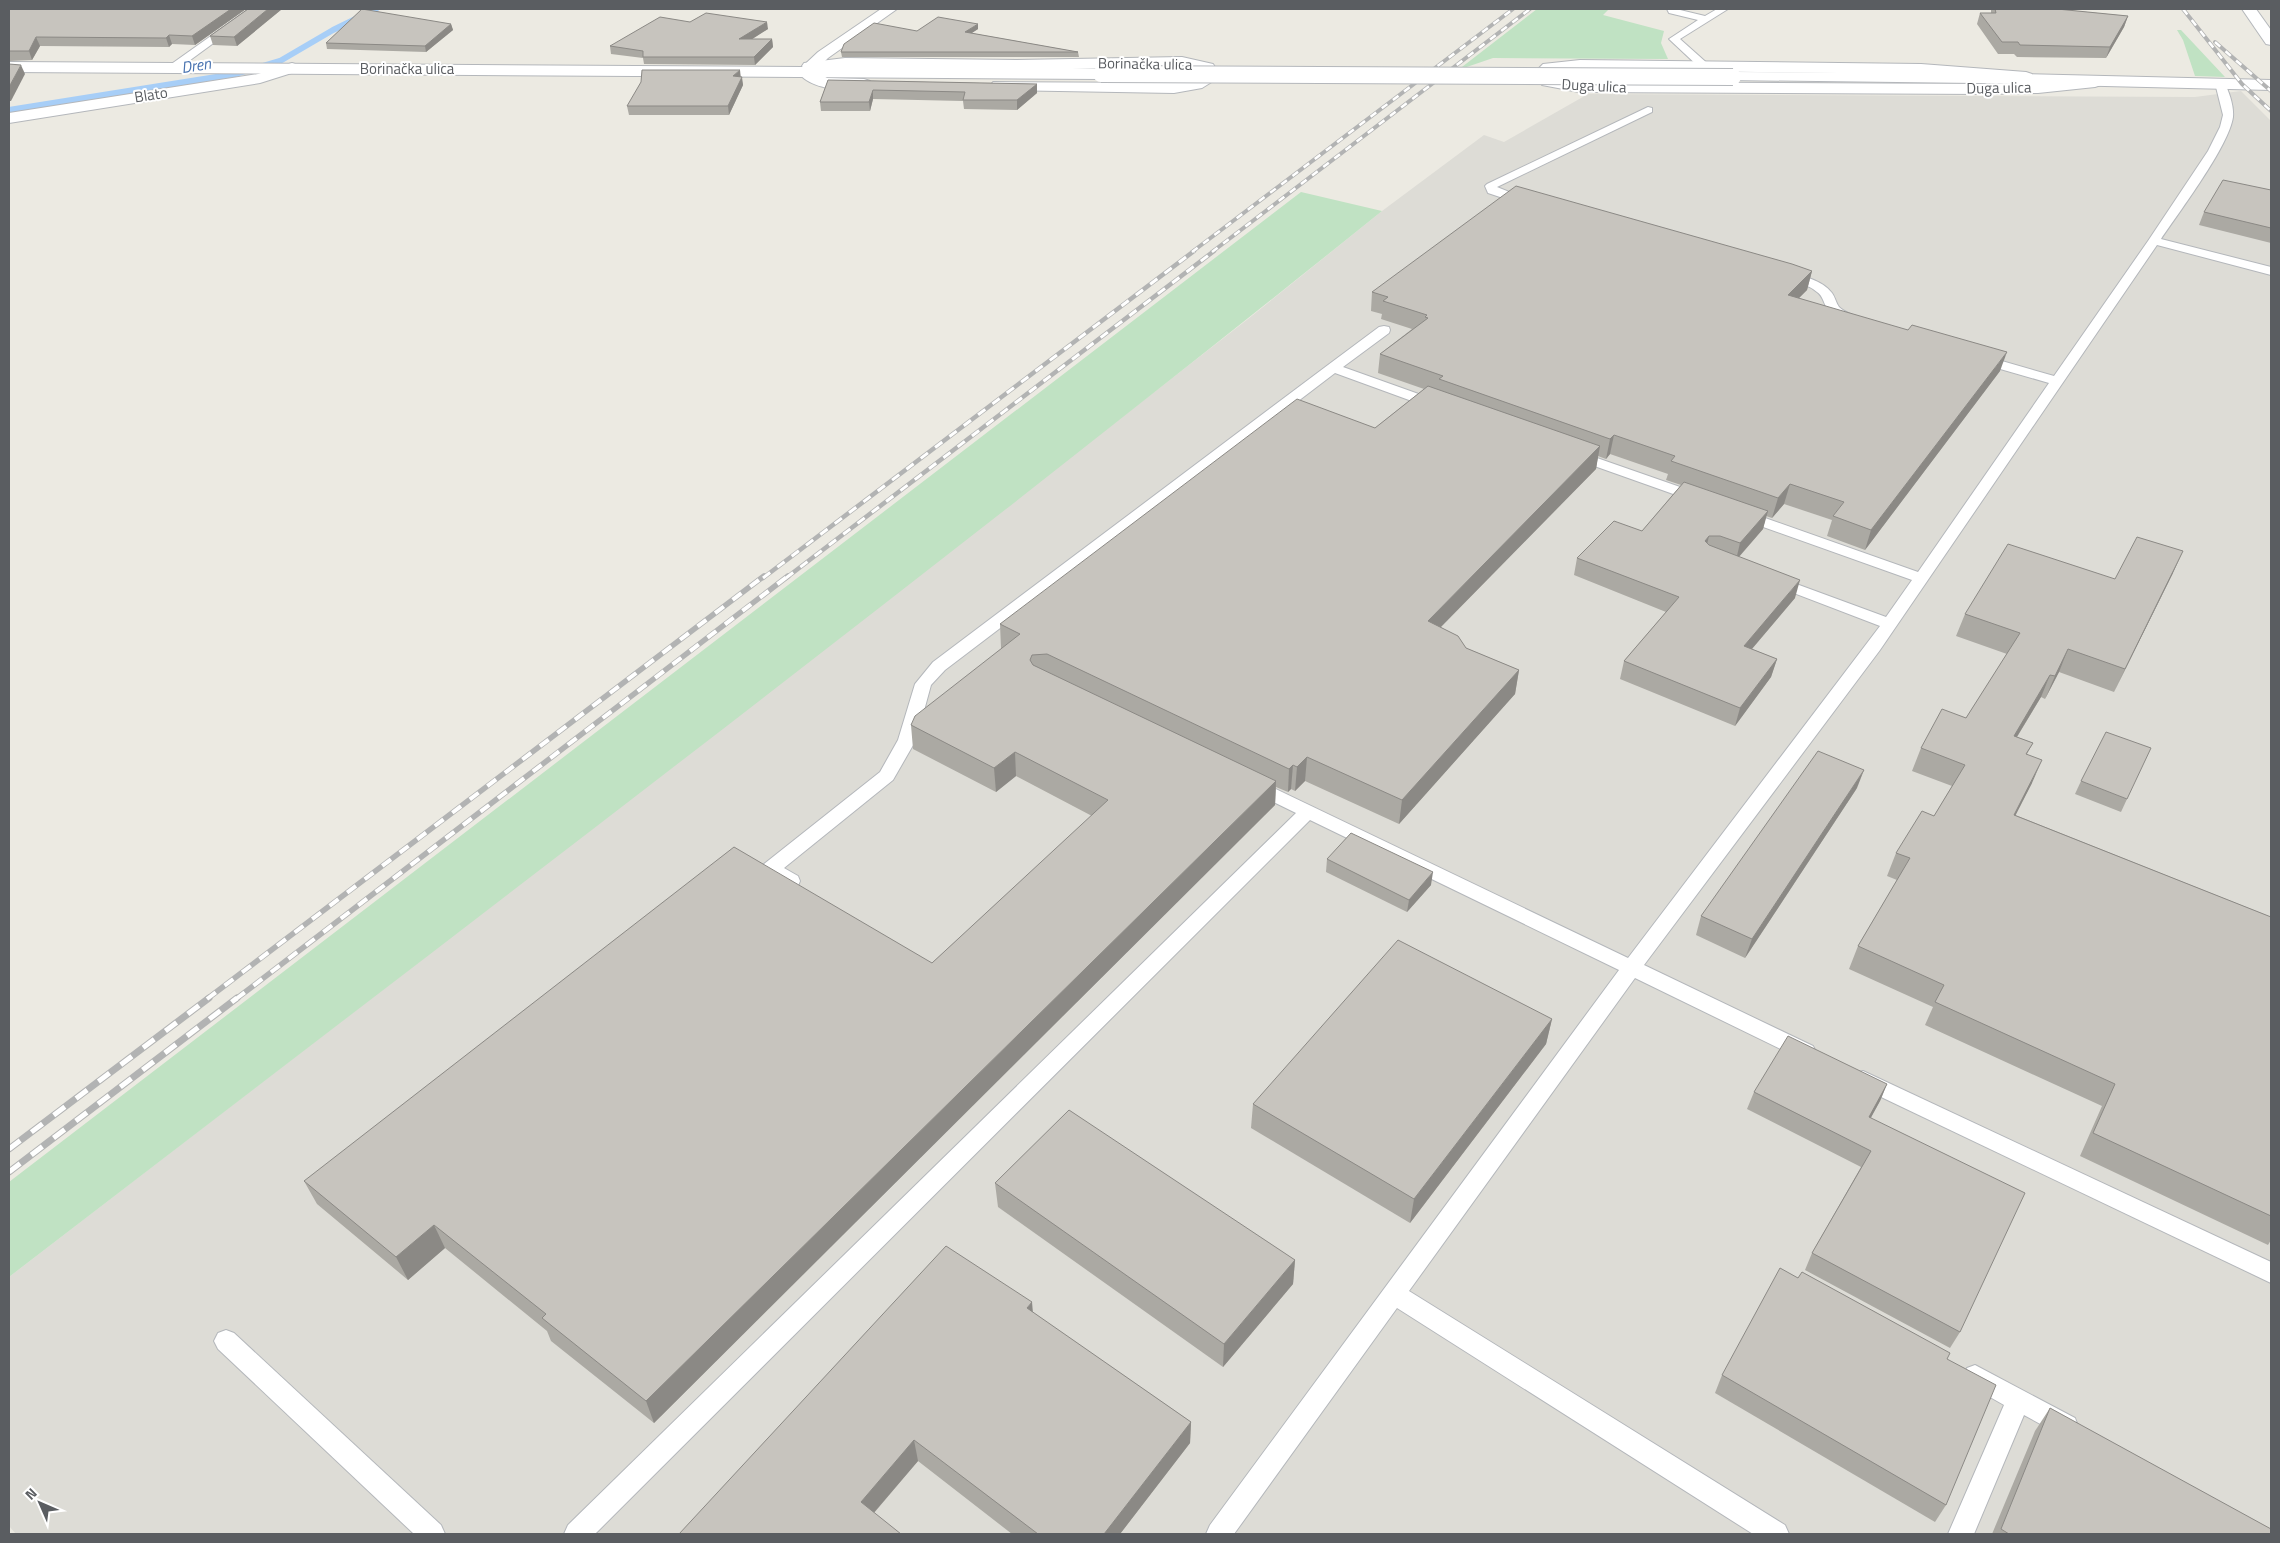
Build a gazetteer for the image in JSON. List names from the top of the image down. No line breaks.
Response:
{"streets":{"street":["Borinačka ulica","Duga ulica","Blato"]},"crossings":[["Borinačka ulica","Duga ulica"],["Borinačka ulica","Blato"]],"water":["Dren"],"north":"top left"}
